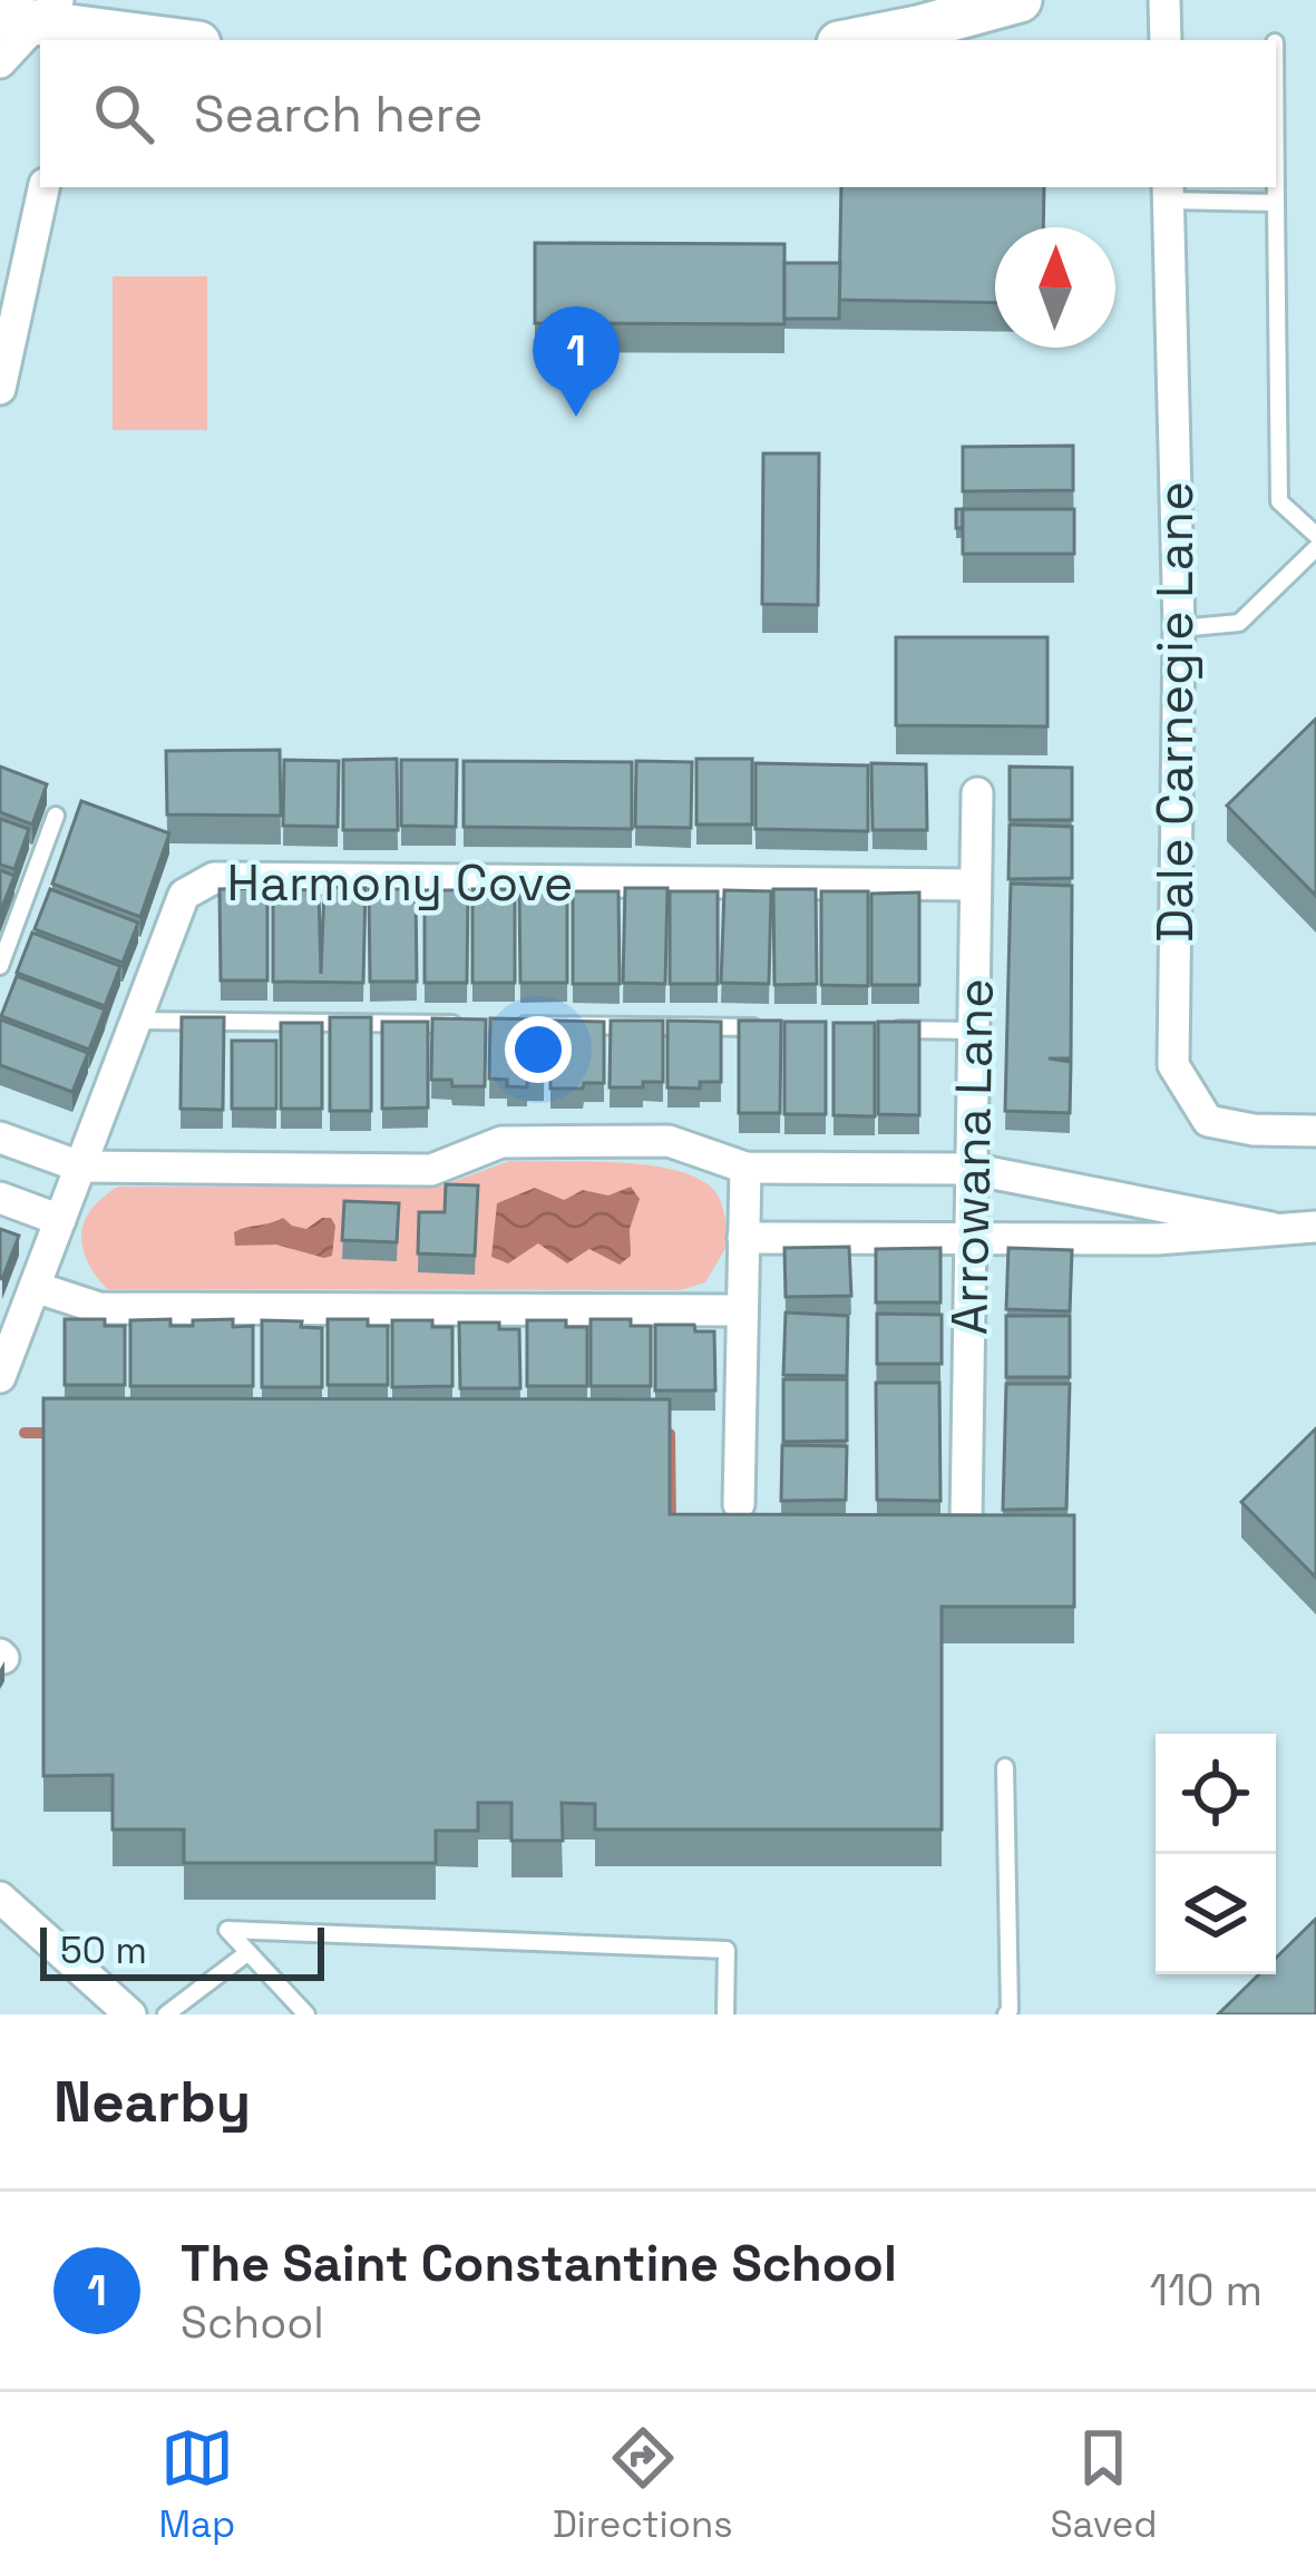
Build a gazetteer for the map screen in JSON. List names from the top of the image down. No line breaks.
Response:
{"streets":{"street":["Dale Carnegie Lane","Harmony Cove","Arrowana Lane"]},"crossings":[["Harmony Cove","Arrowana Lane"]],"scale_bar":"50 m","north":"top","page":{"search":"Search here","pins":"1","scale":"50 m","heading":"Nearby","list":[{"mark":"1","name":"The Saint Constantine School","note":"School","value":"110 m"}],"nav":["Map","Directions","Saved"]}}
